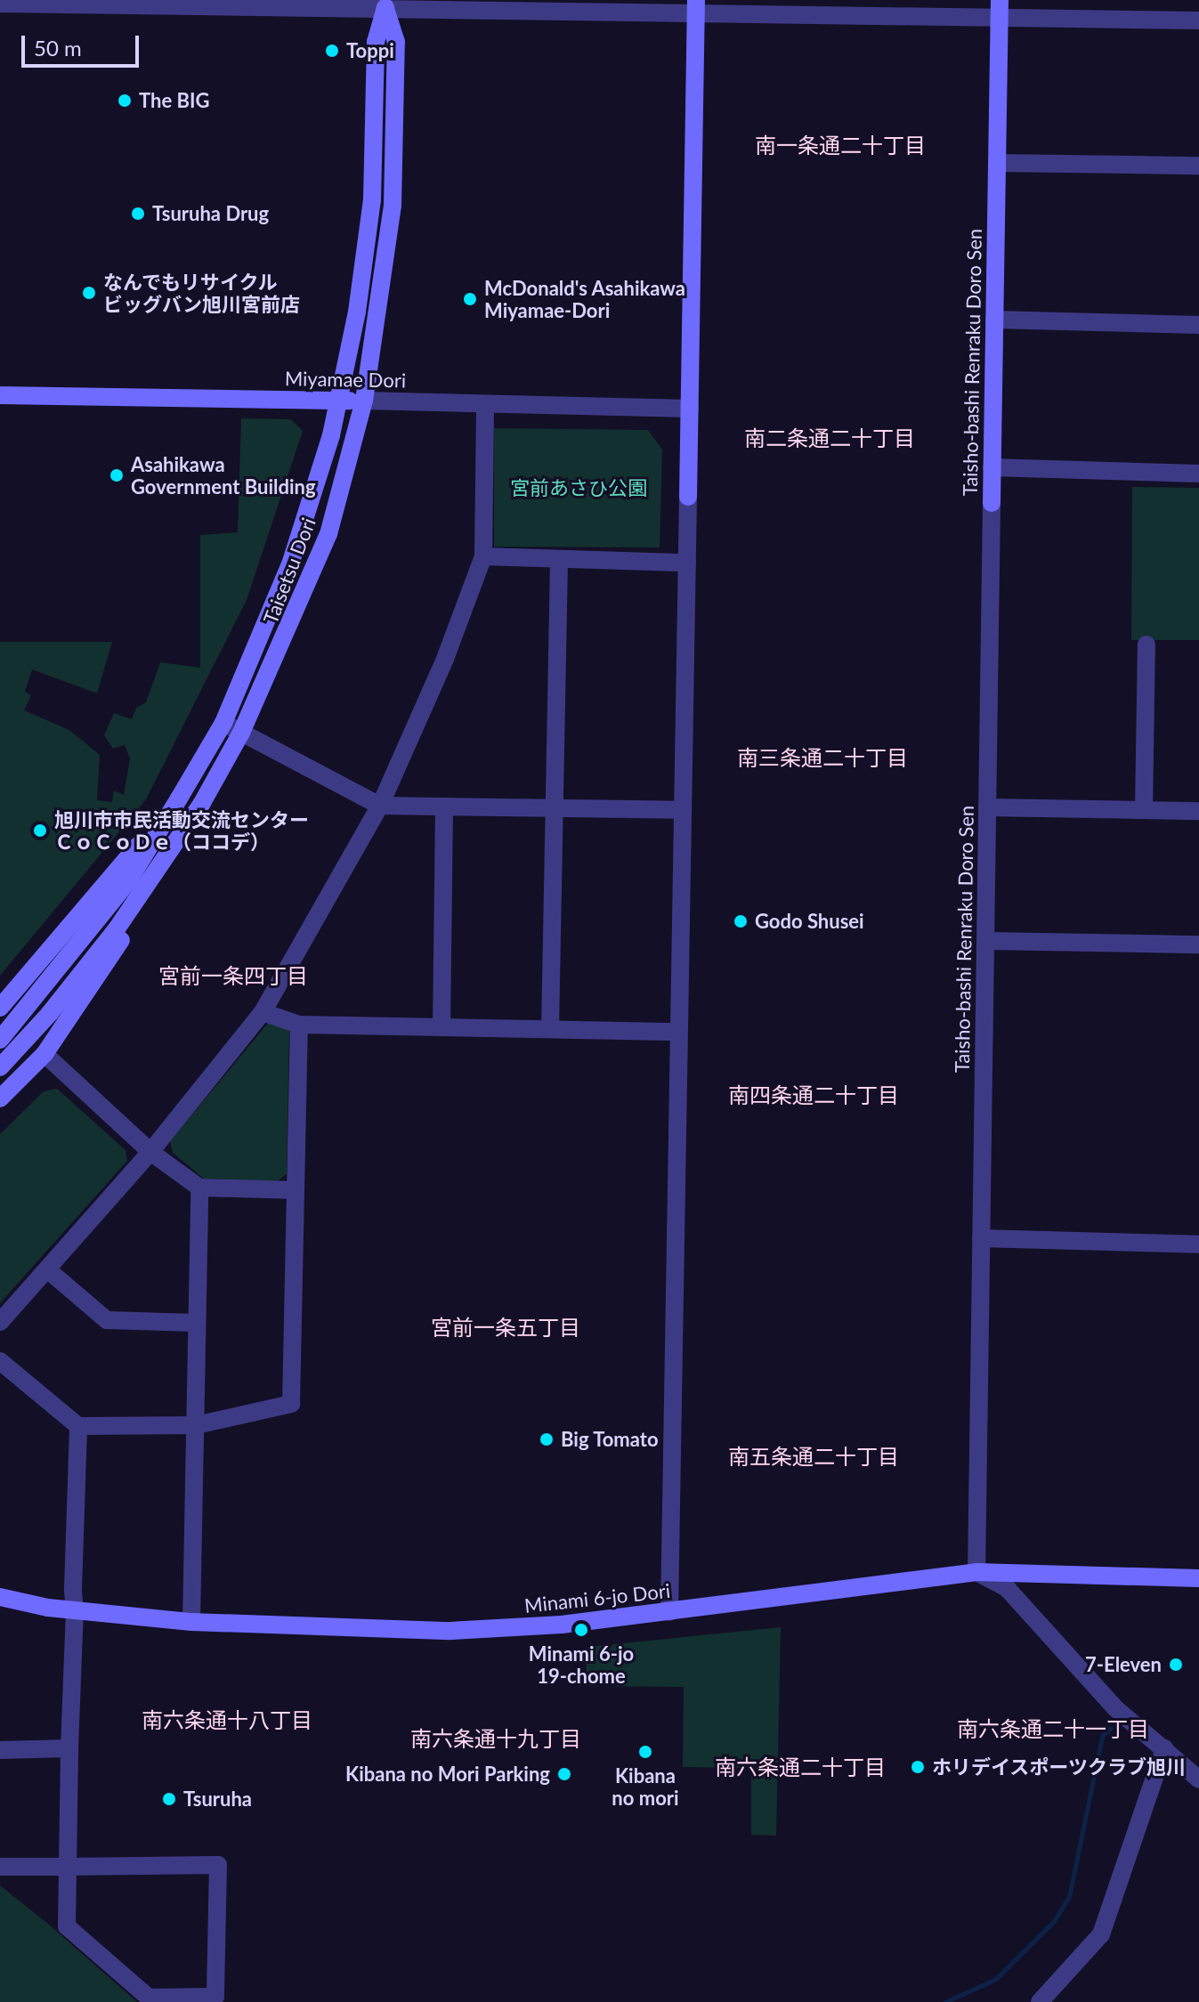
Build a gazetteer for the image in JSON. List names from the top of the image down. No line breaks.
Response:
{"streets":{"main road":["Taisho-bashi Renraku Doro Sen","Miyamae Dori","Taisetsu Dori","Minami 6-jo Dori"]},"crossings":[["Taisho-bashi Renraku Doro Sen","Minami 6-jo Dori"],["Miyamae Dori","Taisetsu Dori"]],"districts":["南一条通二十丁目","南二条通二十丁目","南三条通二十丁目","宮前一条四丁目","南四条通二十丁目","宮前一条五丁目","南五条通二十丁目","南六条通十八丁目","南六条通二十一丁目","南六条通十九丁目","南六条通二十丁目"],"parks":["宮前あさひ公園"],"places":["Toppi","The BIG","Tsuruha Drug","なんでもリサイクル ビッグバン旭川宮前店","McDonald's Asahikawa Miyamae-Dori","Asahikawa Government Building","旭川市市民活動交流センター ＣｏＣｏＤｅ（ココデ）","Godo Shusei","Big Tomato","Minami 6-jo 19-chome","7-Eleven","Kibana no mori","ホリデイスポーツクラブ旭川","Kibana no Mori Parking","Tsuruha"],"scale_bar":"50 m"}
